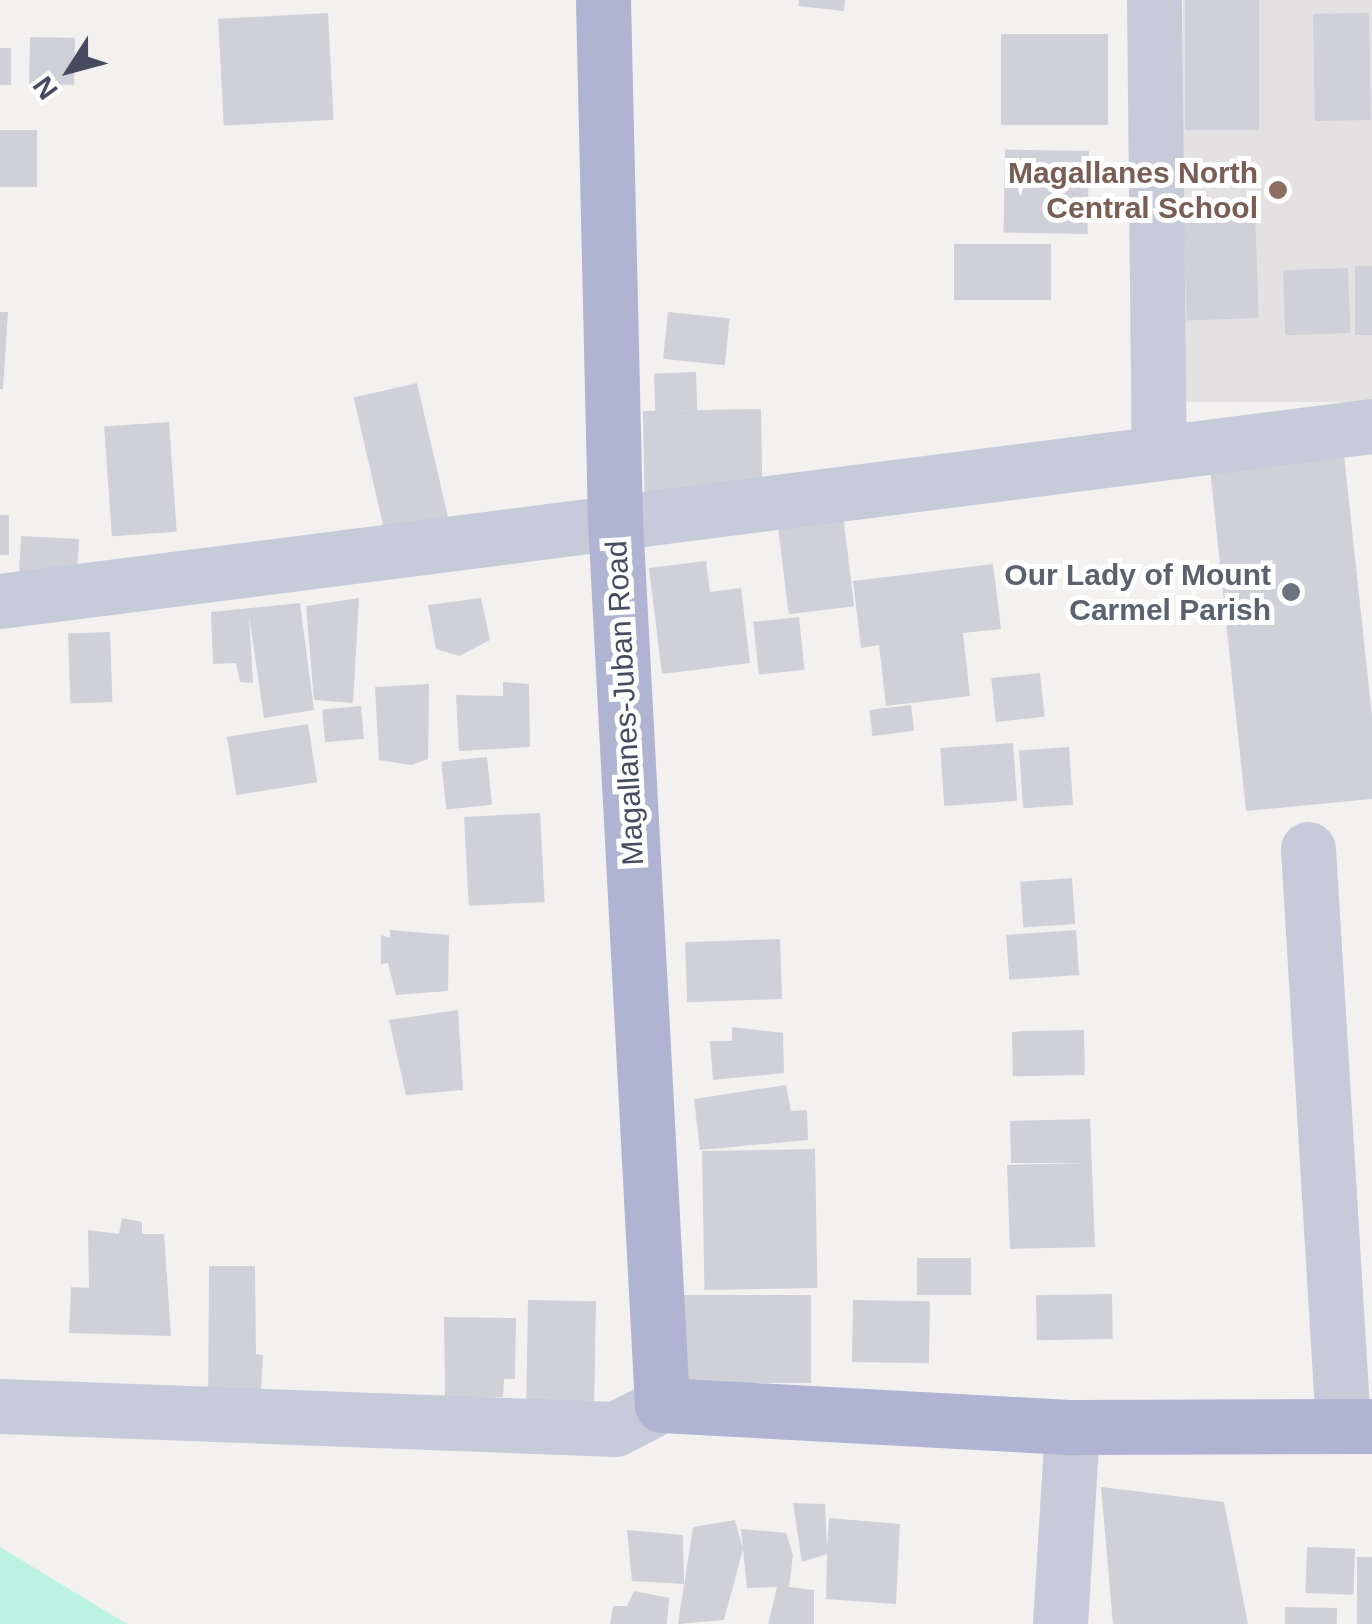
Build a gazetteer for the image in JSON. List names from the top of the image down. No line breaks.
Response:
{"streets":{"main road":["Magallanes-Juban Road"]},"places":["Magallanes North Central School","Our Lady of Mount Carmel Parish"],"north":"bottom left"}
